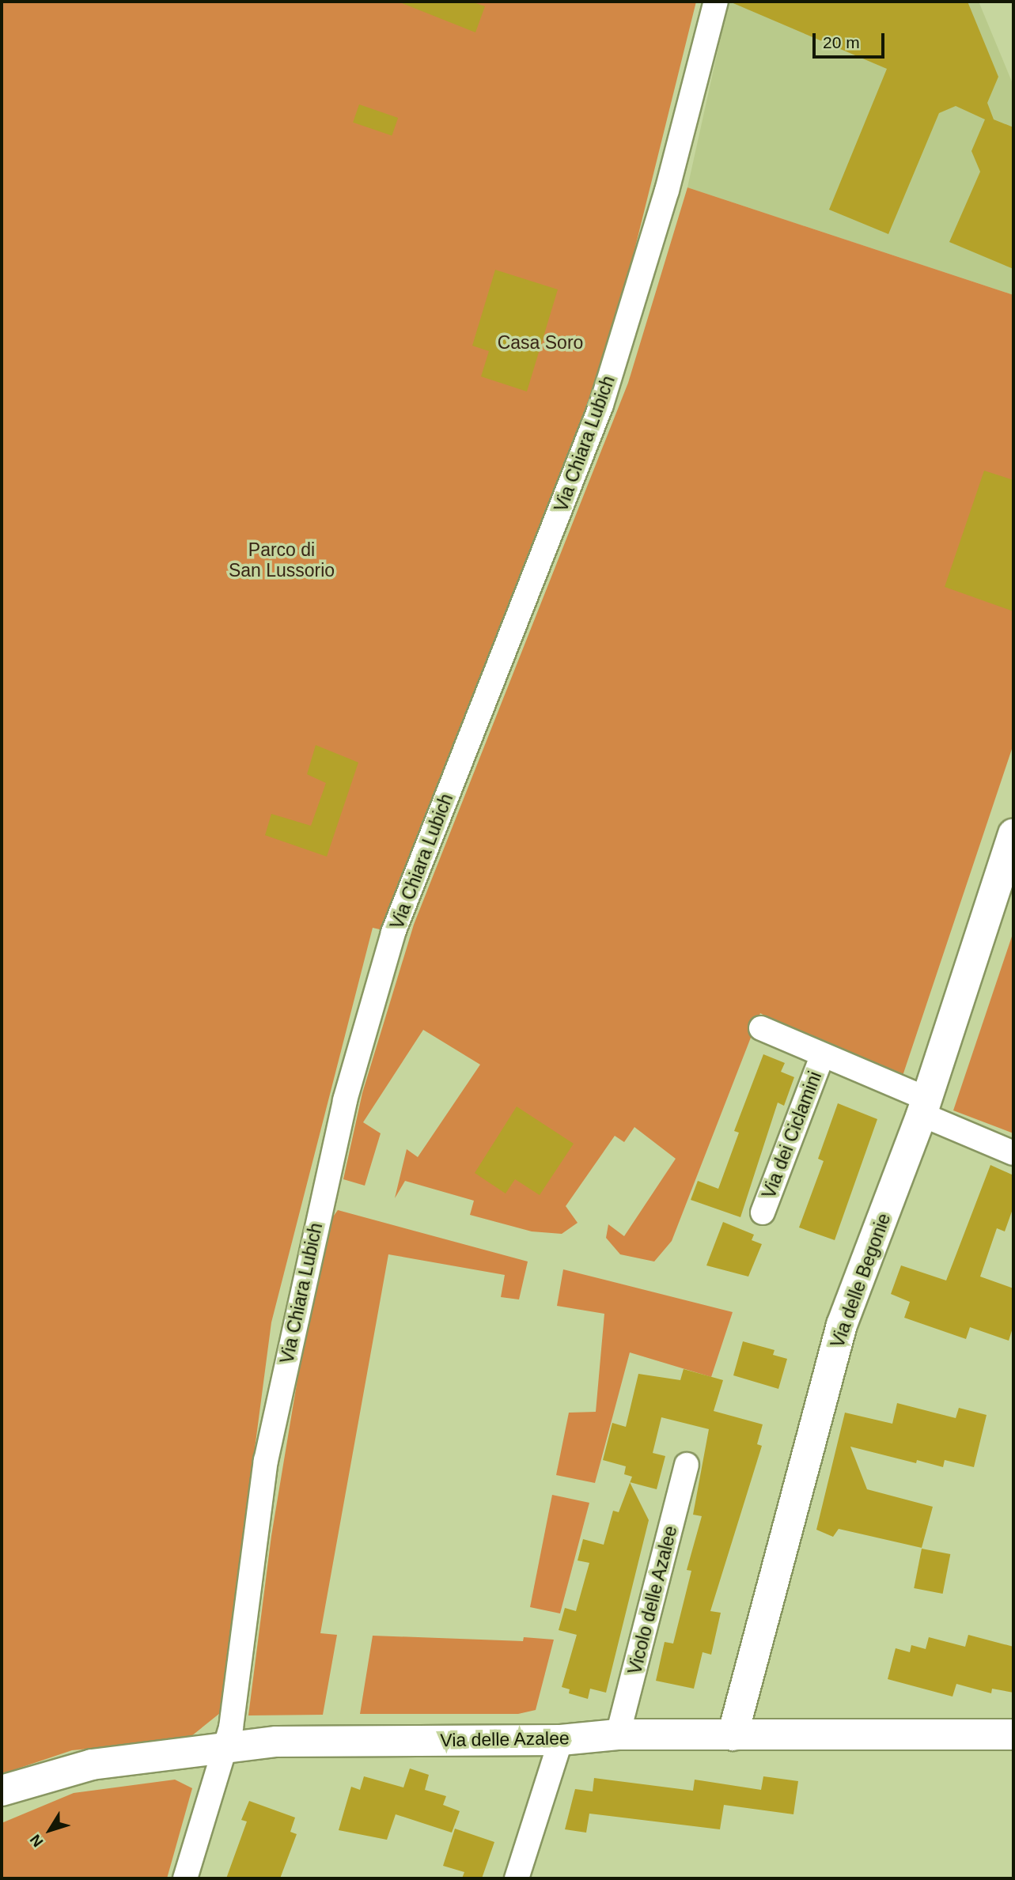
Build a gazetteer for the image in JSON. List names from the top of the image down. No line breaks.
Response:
{"streets":{"street":["Via Chiara Lubich","Via dei Ciclamini","Via delle Begonie","Vicolo delle Azalee","Via delle Azalee"]},"crossings":[["Via Chiara Lubich","Via delle Azalee"],["Via dei Ciclamini","Via delle Begonie"],["Via delle Begonie","Via delle Azalee"],["Vicolo delle Azalee","Via delle Azalee"]],"parks":["Casa Soro","Parco di San Lussorio"],"scale_bar":"20 m","north":"bottom left"}
